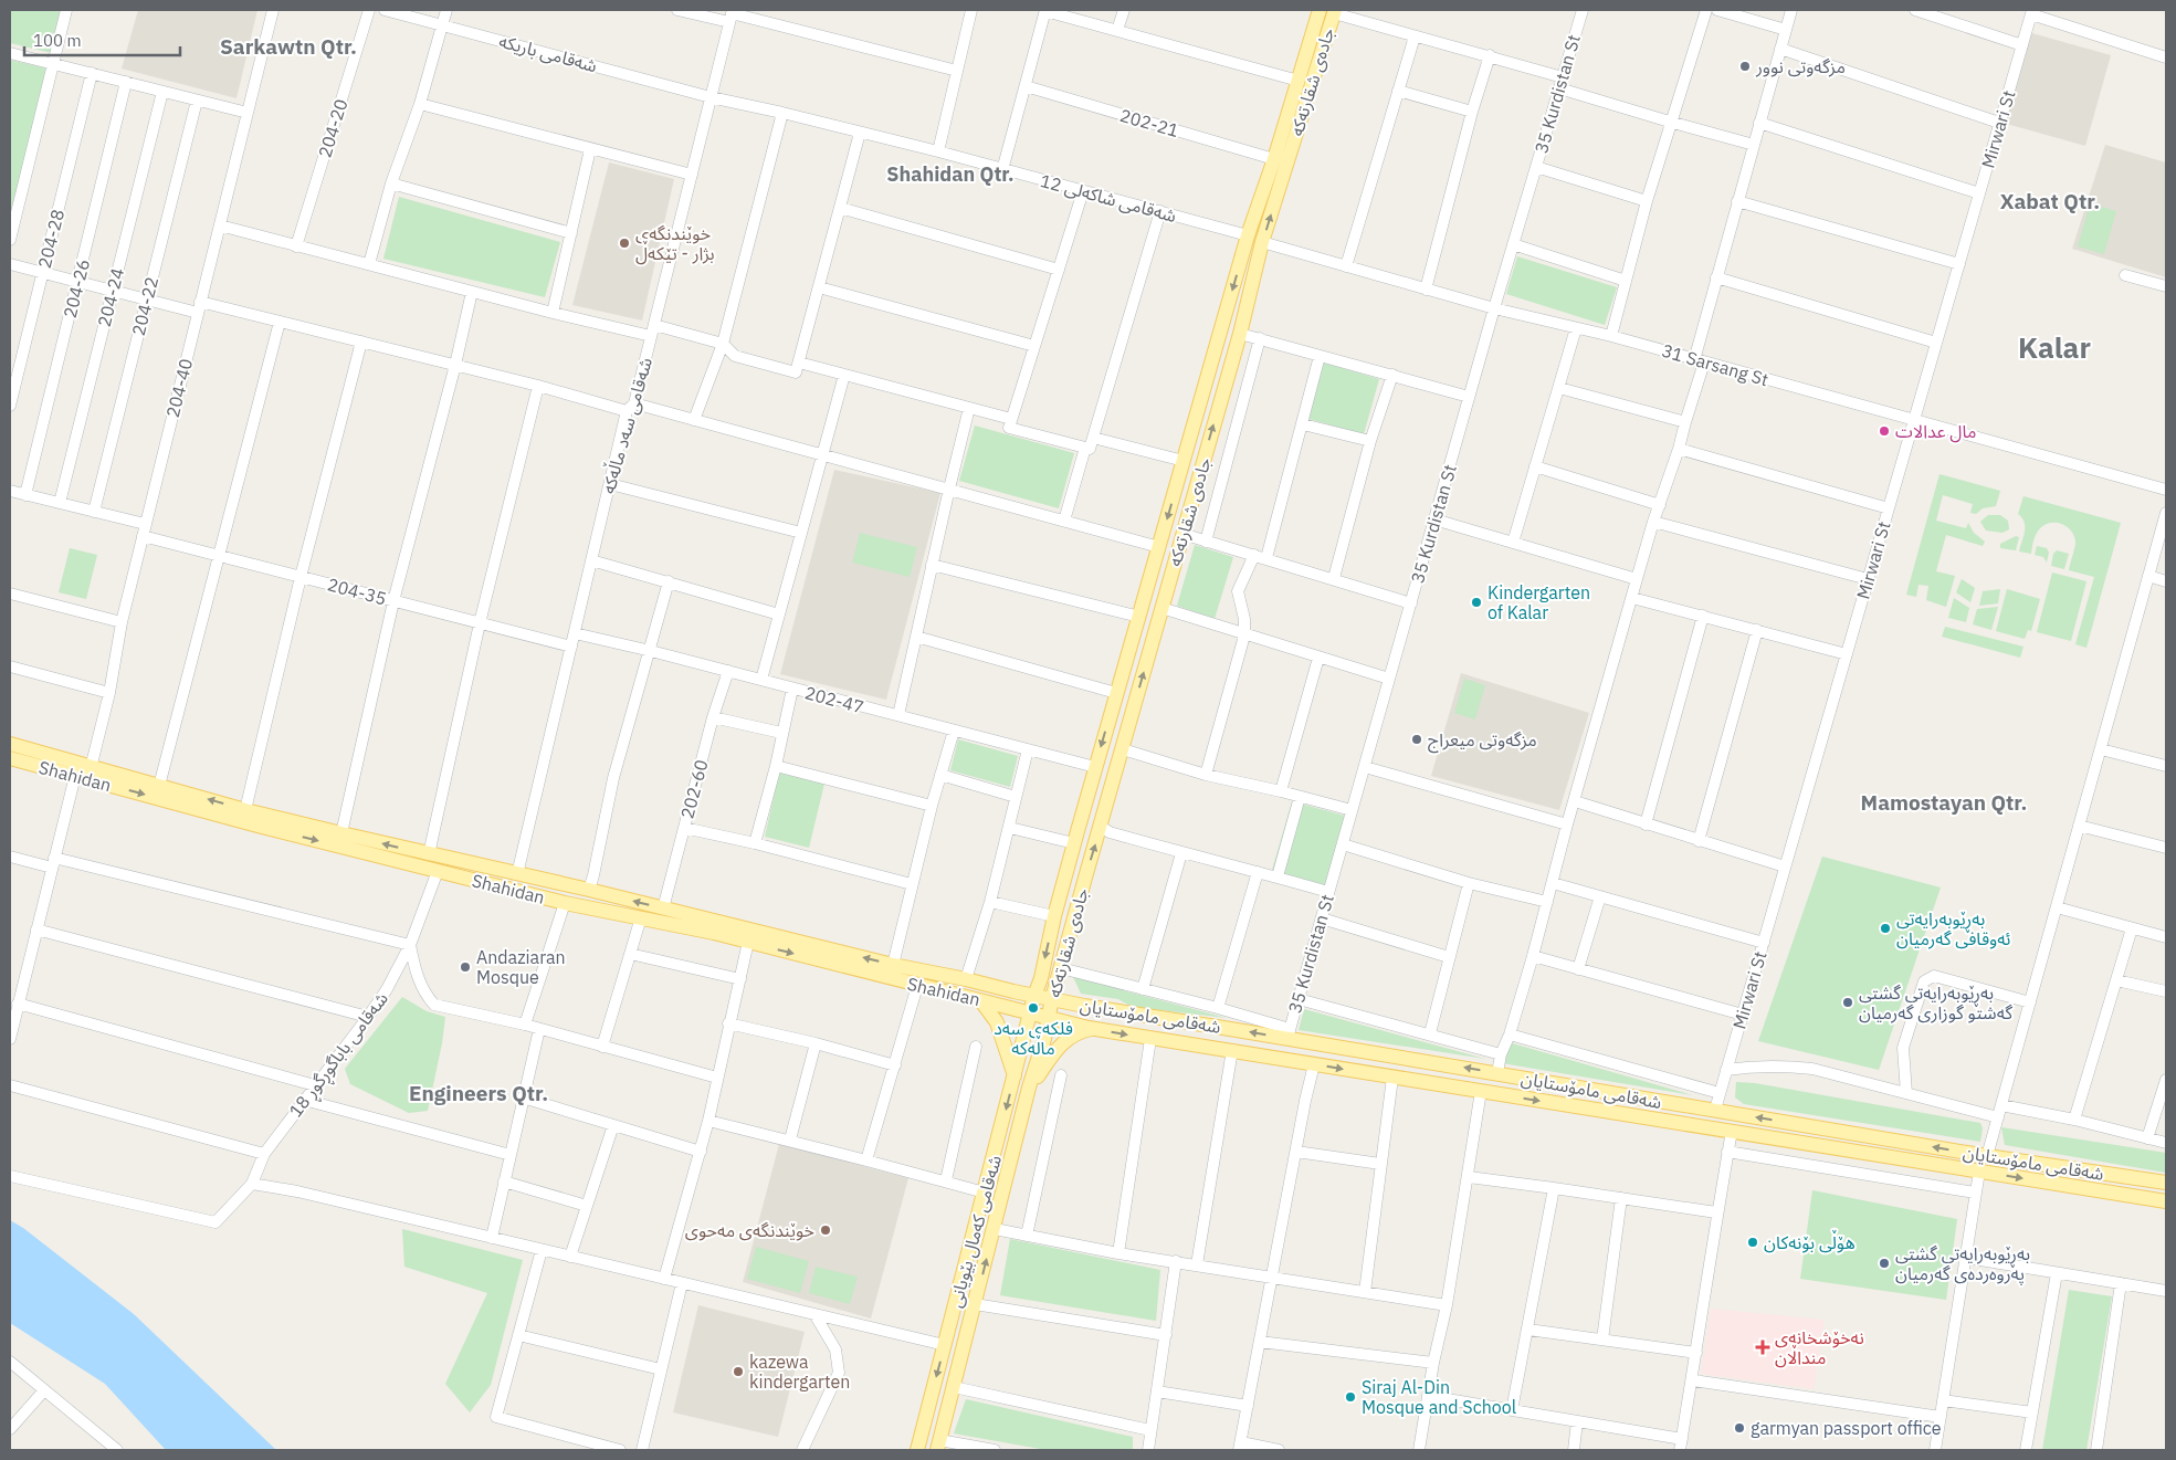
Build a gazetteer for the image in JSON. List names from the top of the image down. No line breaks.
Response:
{"streets":{"main road":["جادەی شقارتەکە","Shahidan","شەقامی مامۆستایان","شەقامی کەمال بێویانی"],"street":["شەقامی باریکە","35 Kurdistan St","202-21","204-20","Mirwari St","شەقامی شاکەلی 12","204-28","204-26","204-24","204-22","31 Sarsang St","204-40","شەقامی سەد ماڵەکە","204-35","202-47","202-60","شەقامی باباگوڕگوڕ 18"]},"crossings":[["شەقامی باریکە","شەقامی شاکەلی 12"],["شەقامی باریکە","شەقامی سەد ماڵەکە"],["جادەی شقارتەکە","202-21"],["جادەی شقارتەکە","شەقامی شاکەلی 12"],["جادەی شقارتەکە","31 Sarsang St"],["جادەی شقارتەکە","202-47"],["جادەی شقارتەکە","Shahidan"],["جادەی شقارتەکە","شەقامی مامۆستایان"],["جادەی شقارتەکە","شەقامی کەمال بێویانی"],["35 Kurdistan St","31 Sarsang St"],["35 Kurdistan St","شەقامی مامۆستایان"],["Mirwari St","31 Sarsang St"],["Mirwari St","شەقامی مامۆستایان"],["شەقامی شاکەلی 12","شەقامی سەد ماڵەکە"],["204-26","204-35"],["204-24","204-35"],["204-22","204-35"],["204-40","204-35"],["شەقامی سەد ماڵەکە","204-35"],["شەقامی سەد ماڵەکە","202-47"],["202-47","202-60"],["Shahidan","شەقامی مامۆستایان"],["Shahidan","شەقامی باباگوڕگوڕ 18"],["Shahidan","شەقامی کەمال بێویانی"],["شەقامی مامۆستایان","شەقامی کەمال بێویانی"]],"districts":["Sarkawtn Qtr.","Shahidan Qtr.","Xabat Qtr.","Kalar","Mamostayan Qtr.","Engineers Qtr."],"places":{"other":["مزگەوتی نوور","خوێندنگەی بژار - تێکەڵ","مال عدالات","Kindergarten of Kalar","مزگەوتی میعراج","بەڕێوبەرایەتی ئەوقافی گەرمیان","Andaziaran Mosque","بەڕێوبەرایەتی گشتی گەشتو گوزاری گەرمیان","فلکەی سەد ماڵەکە","خوێندنگەی مەحوی","هۆڵی بۆنەکان","بەڕێوبەرایەتی گشتی پەروەردەی گەرمیان","kazewa kindergarten","Siraj Al-Din Mosque and School","garmyan passport office"],"health":["نەخۆشخانەی منداڵان"]},"scale_bar":"100 m"}
